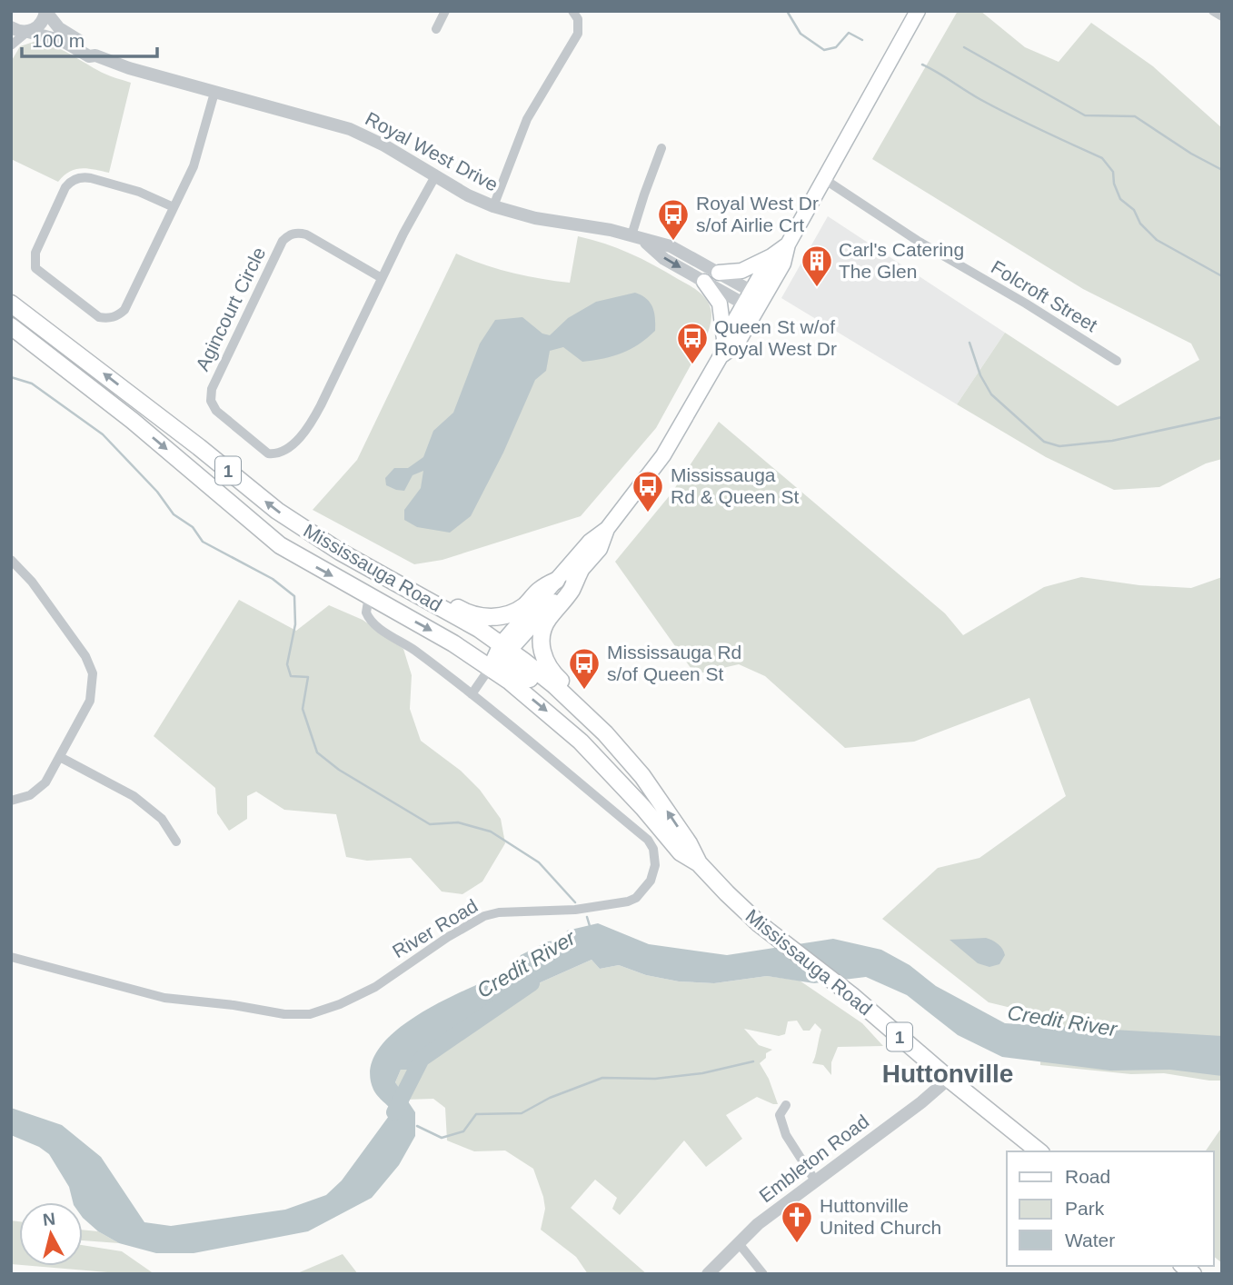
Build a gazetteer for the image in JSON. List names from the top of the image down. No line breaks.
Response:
{"streets":{"main road":["1","Mississauga Road"],"street":["Royal West Drive","Folcroft Street","Agincourt Circle","River Road","Embleton Road"]},"crossings":[["Royal West Drive","Agincourt Circle"],["Mississauga Road","River Road"],["Mississauga Road","Embleton Road"]],"districts":["Huttonville"],"water":["Credit River"],"places":{"bus stop":["Royal West Dr s/of Airlie Crt","Queen St w/of Royal West Dr","Mississauga Rd & Queen St","Mississauga Rd s/of Queen St"],"building":["Carl's Catering The Glen"],"church":["Huttonville United Church"]},"legend":["Road","Park","Water"],"scale_bar":"100 m","north":"top"}
